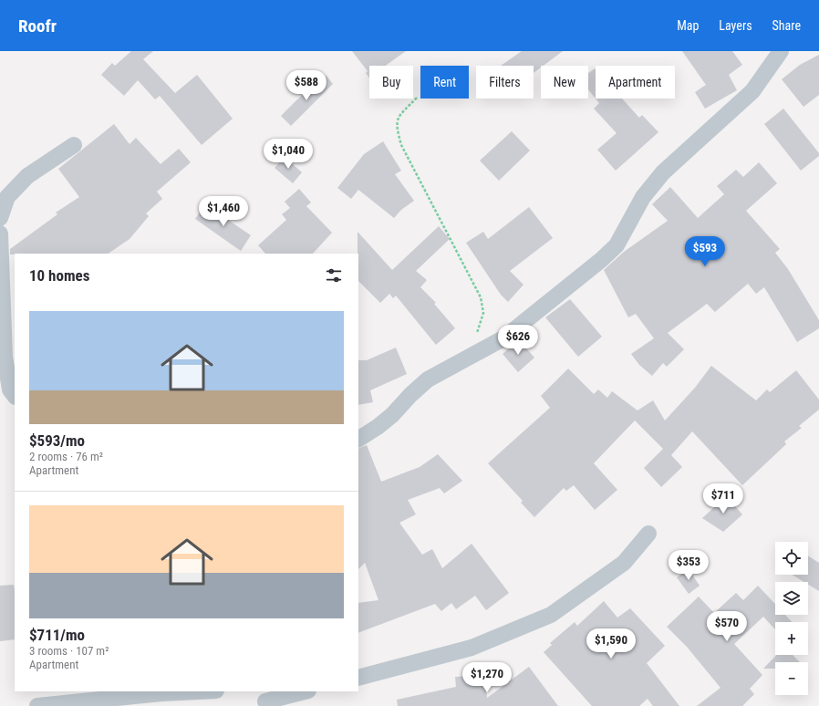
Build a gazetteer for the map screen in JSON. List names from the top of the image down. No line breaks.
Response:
{"page":{"header":"Roofr","nav":["Map","Layers","Share"],"chip":["Buy","Rent","Filters","New","Apartment"],"price":["$588","$1,040","$1,460","$593","$626","$711","$353","$570","$1,590","$1,270"],"heading":"10 homes","list":[{"name":"$593/mo","note":"2 rooms · 76 m² · Apartment"},{"name":"$711/mo","note":"3 rooms · 107 m² · Apartment"}],"map_buttons":["+","−"]}}
